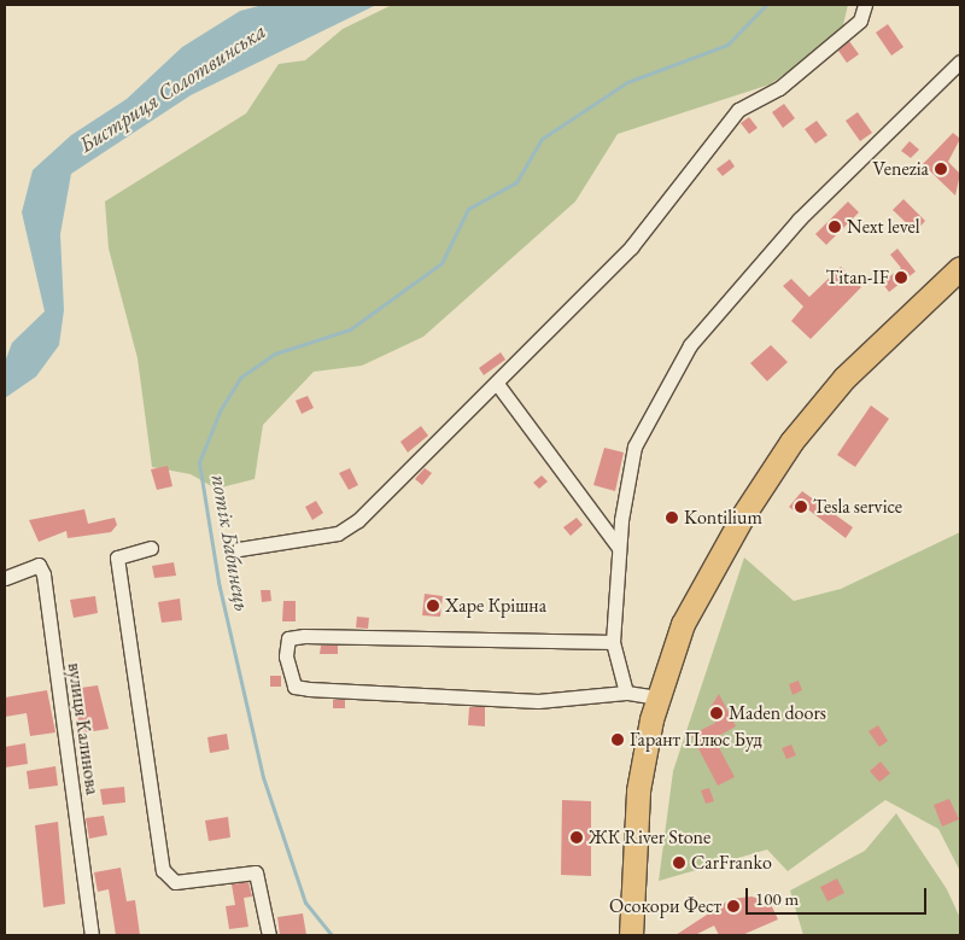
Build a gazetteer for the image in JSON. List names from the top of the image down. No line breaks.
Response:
{"streets":{"street":["вулиця Калинова"]},"water":["Бистриця Солотвинська","потік Бабинець"],"places":["Venezia","Next level","Titan-IF","Tesla service","Kontilium","Харе Крішна","Maden doors","Гарант Плюс Буд","ЖК River Stone","CarFranko","Осокори Фест"],"scale_bar":"100 m"}
